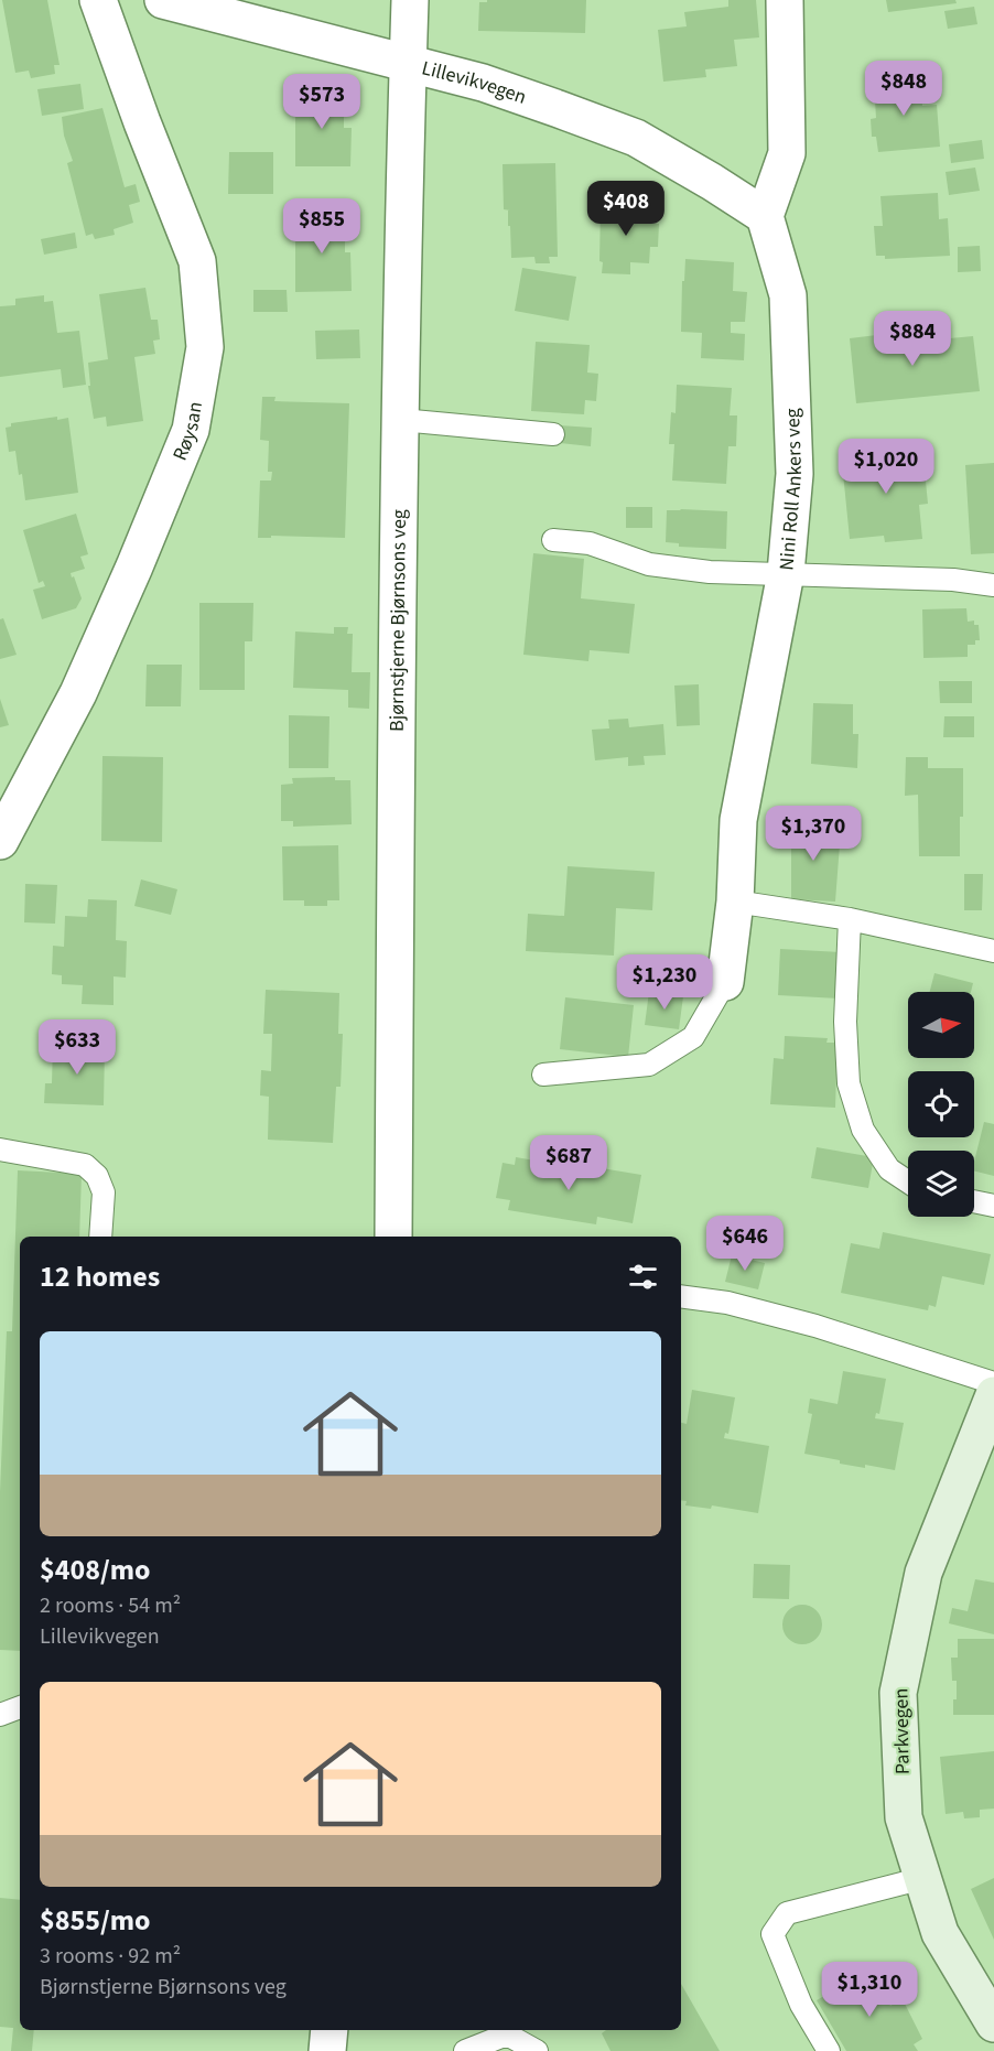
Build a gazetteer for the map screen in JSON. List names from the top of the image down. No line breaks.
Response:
{"streets":{"main road":["Parkvegen"],"street":["Lillevikvegen","Røysan","Nini Roll Ankers veg","Bjørnstjerne Bjørnsons veg"]},"crossings":[["Lillevikvegen","Nini Roll Ankers veg"],["Lillevikvegen","Bjørnstjerne Bjørnsons veg"]],"north":"right","page":{"price":["$848","$573","$408","$855","$884","$1,020","$1,370","$1,230","$633","$687","$646","$1,310"],"heading":"12 homes","list":[{"name":"$408/mo","note":"2 rooms · 54 m² · Lillevikvegen"},{"name":"$855/mo","note":"3 rooms · 92 m² · Bjørnstjerne Bjørnsons veg"}]}}
